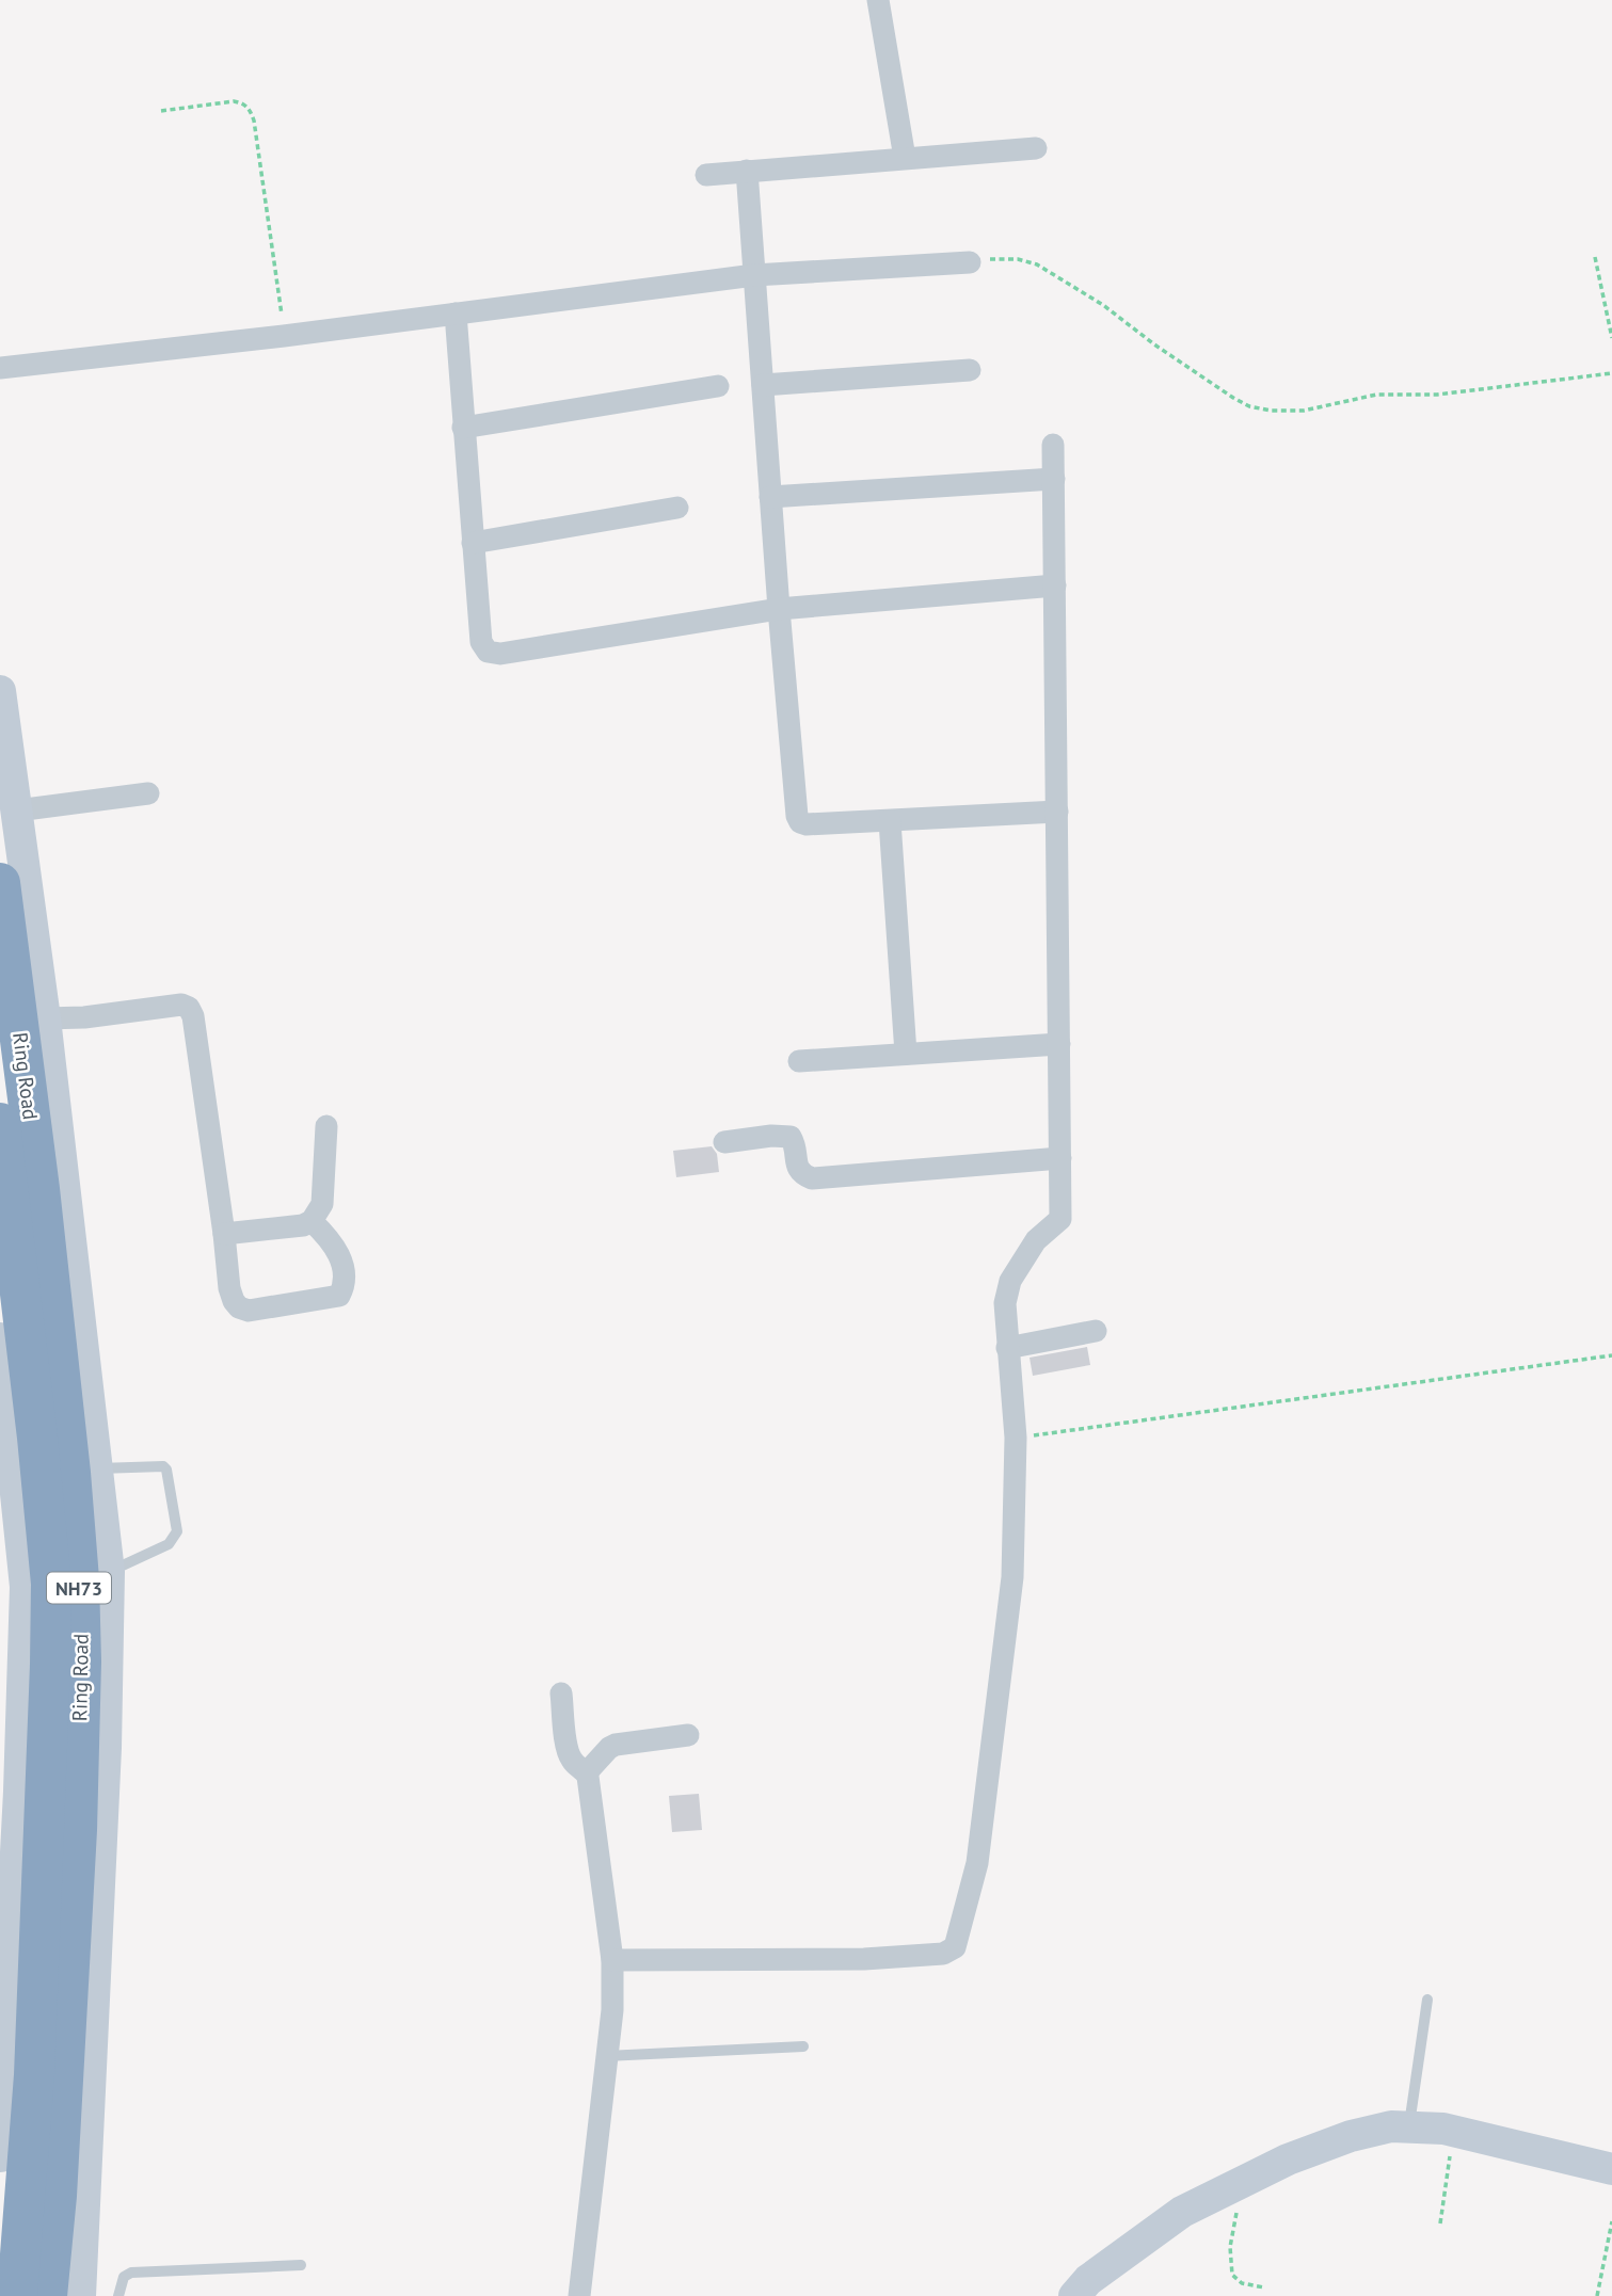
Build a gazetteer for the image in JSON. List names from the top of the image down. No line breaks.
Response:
{"streets":{"highway":["Ring Road","NH73"]}}
